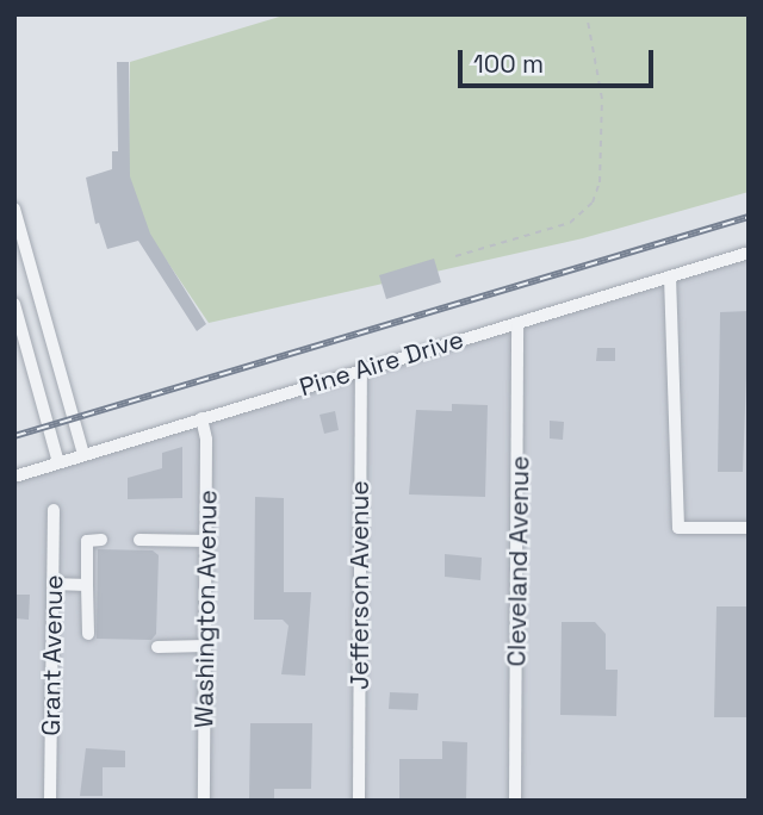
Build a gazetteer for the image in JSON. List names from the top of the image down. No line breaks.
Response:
{"streets":{"street":["Pine Aire Drive","Cleveland Avenue","Jefferson Avenue","Washington Avenue","Grant Avenue"]},"crossings":[["Pine Aire Drive","Cleveland Avenue"],["Pine Aire Drive","Jefferson Avenue"],["Pine Aire Drive","Washington Avenue"]],"scale_bar":"100 m"}
